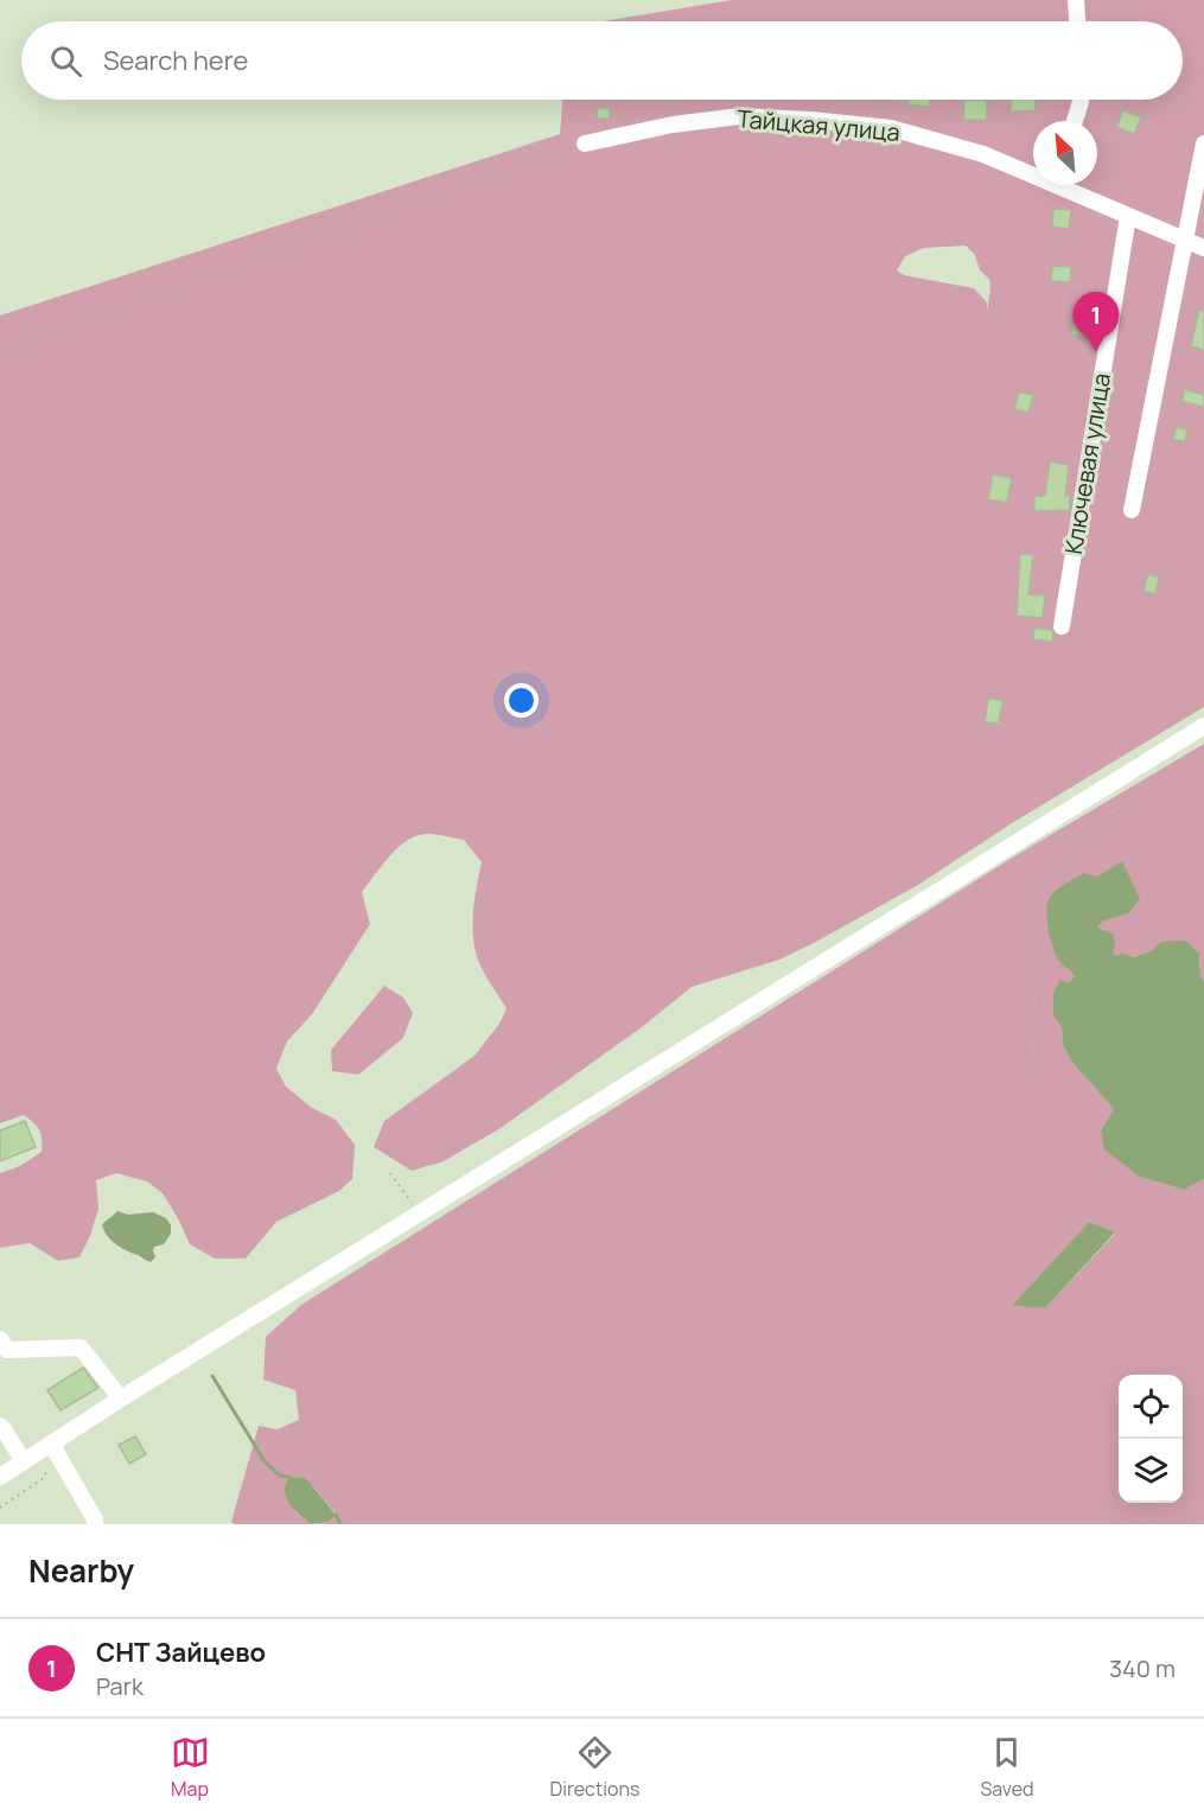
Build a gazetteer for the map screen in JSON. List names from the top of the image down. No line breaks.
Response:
{"streets":{"street":["Тайцкая улица","Ключевая улица"]},"crossings":[["Тайцкая улица","Ключевая улица"]],"north":"top left","page":{"search":"Search here","pins":"1","heading":"Nearby","list":[{"mark":"1","name":"СНТ Зайцево","note":"Park","value":"340 m"}],"nav":["Map","Directions","Saved"]}}
